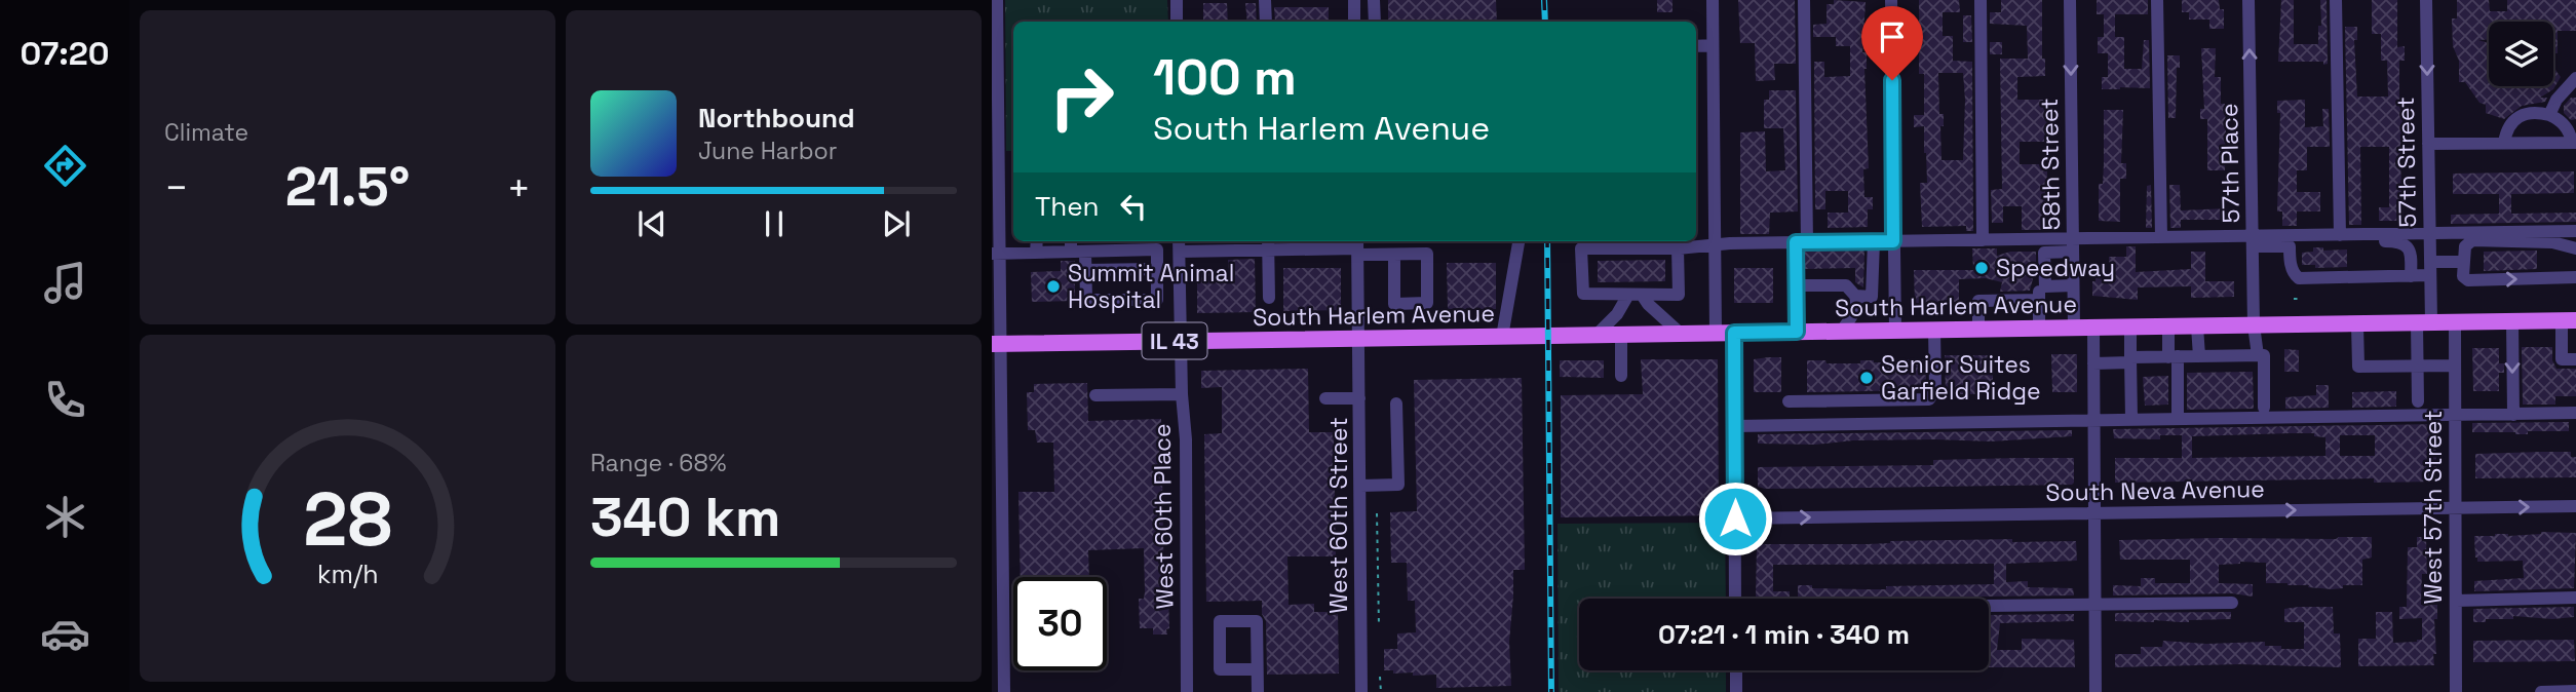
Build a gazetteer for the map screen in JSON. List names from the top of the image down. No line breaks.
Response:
{"streets":{"main road":["South Harlem Avenue","IL 43"],"street":["57th Street","57th Place","58th Street","South Neva Avenue","West 57th Street","West 60th Street","West 60th Place"]},"crossings":[["57th Street","South Harlem Avenue"],["57th Place","South Harlem Avenue"],["58th Street","South Harlem Avenue"],["South Harlem Avenue","West 57th Street"],["South Harlem Avenue","West 60th Street"],["South Harlem Avenue","West 60th Place"],["South Neva Avenue","West 57th Street"]],"places":["Speedway","Summit Animal Hospital","Senior Suites Garfield Ridge"],"page":{"tabs":"07:20","tile":["Climate",["Range · 68%","340 km"]],"turn":["100 m","South Harlem Avenue"],"song":["Northbound","June Harbor"],"heat":["−","21.5°","+"],"then":"Then","limit":"30","trip":"07:21 · 1 min · 340 m","gauge":["28","km/h"]}}
